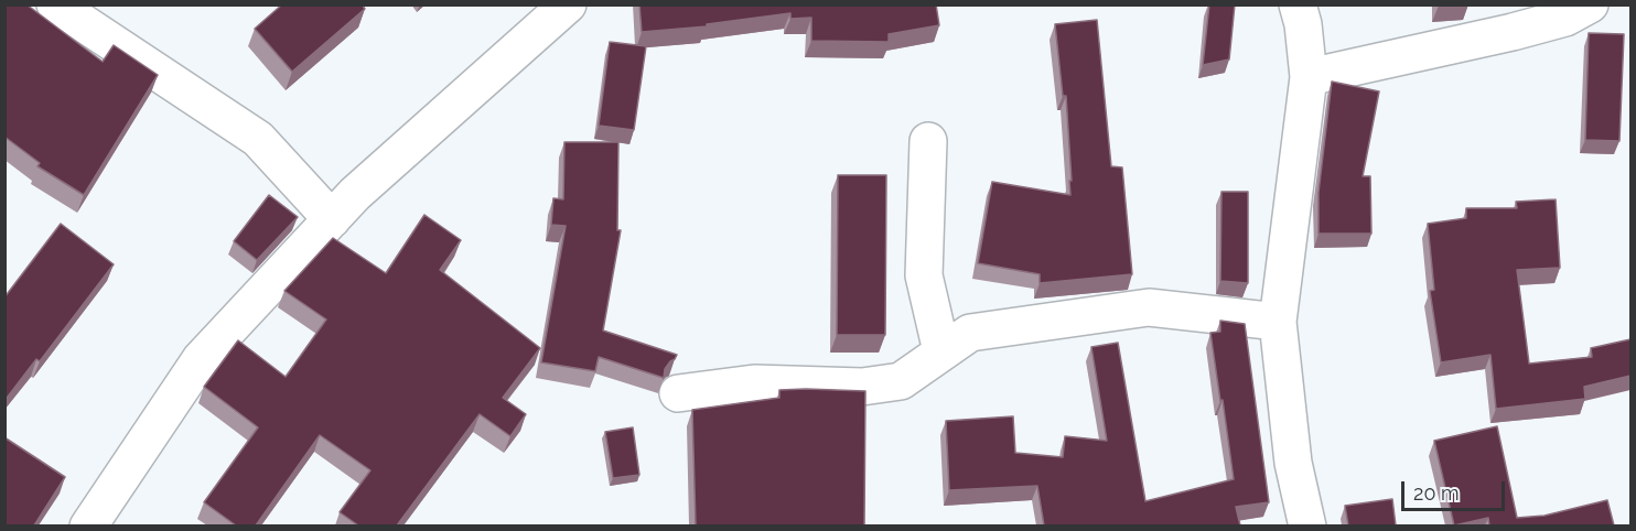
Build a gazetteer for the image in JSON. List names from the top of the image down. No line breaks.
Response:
{"scale_bar":"20 m"}
